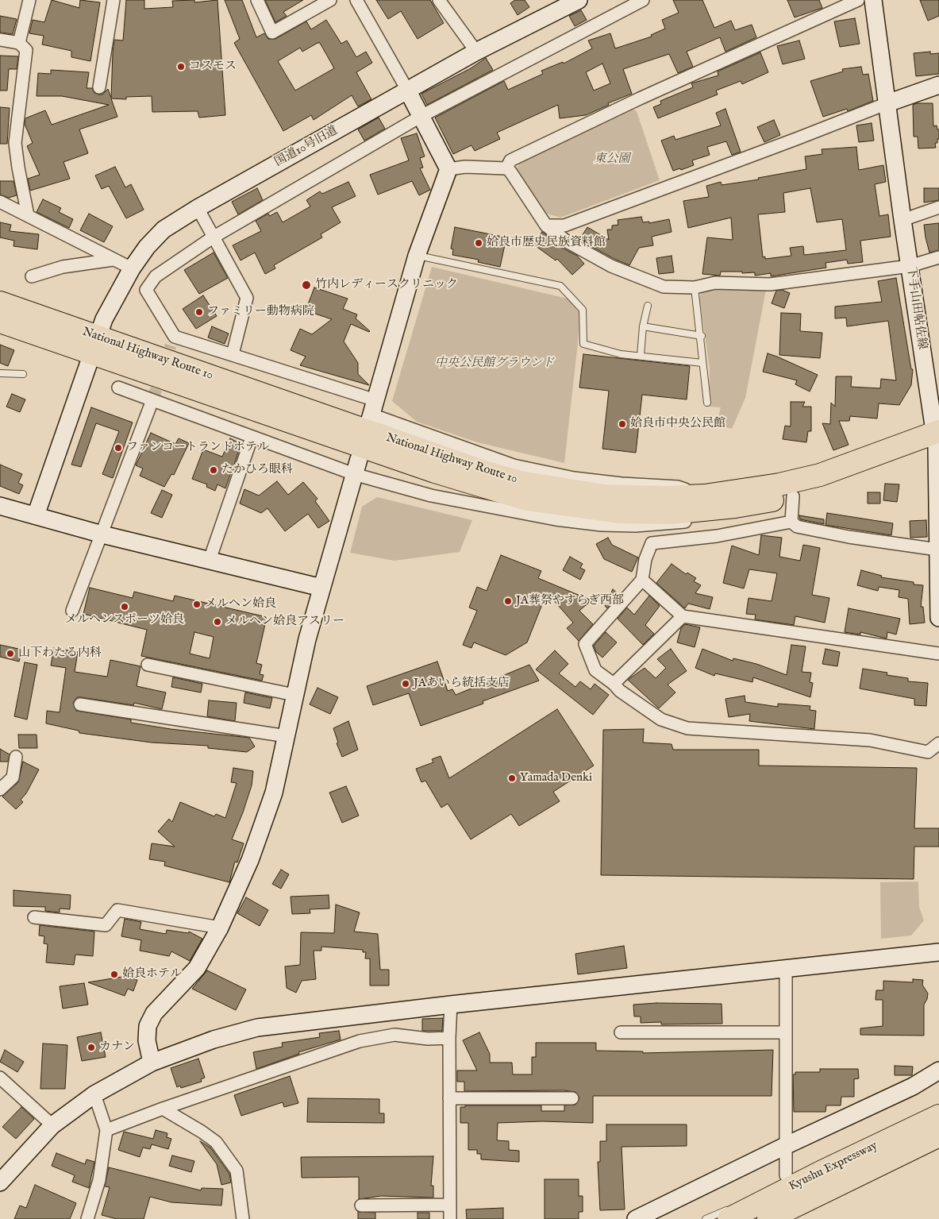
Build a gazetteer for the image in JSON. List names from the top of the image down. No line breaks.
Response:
{"streets":{"highway":["National Highway Route 10","Kyushu Expressway"],"street":["国道10号旧道","下手山田帖佐線"]},"crossings":[["国道10号旧道","National Highway Route 10"],["下手山田帖佐線","National Highway Route 10"]],"parks":["東公園","中央公民館グラウンド"],"places":["コスモス","姶良市歴史民族資料館","竹内レディースクリニック","ファミリー動物病院","姶良市中央公民館","ファンコートランドホテル","たかひろ眼科","JA葬祭やすらぎ西部","メルヘン姶良","メルヘンスポーツ姶良","メルヘン姶良アスリー","山下わたる内科","JAあいら統括支店","Yamada Denki","姶良ホテル","カナン"]}
